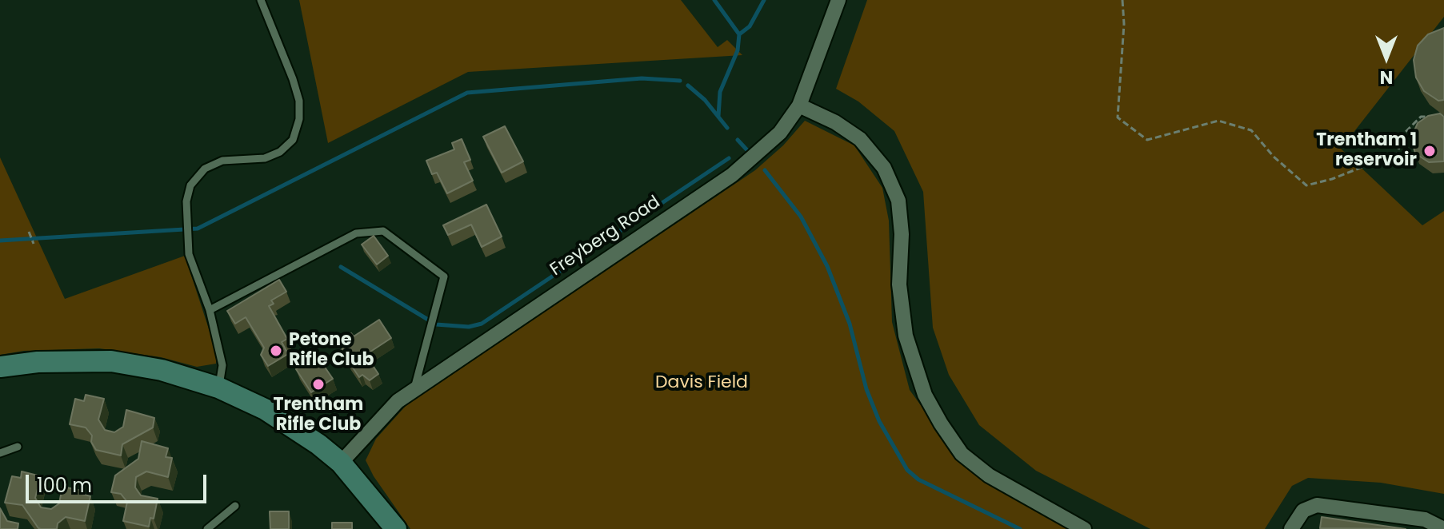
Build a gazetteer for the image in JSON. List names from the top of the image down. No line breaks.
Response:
{"streets":{"street":["Freyberg Road"]},"parks":["Davis Field"],"places":["Trentham 1 reservoir","Petone Rifle Club","Trentham Rifle Club"],"scale_bar":"100 m","north":"bottom"}
